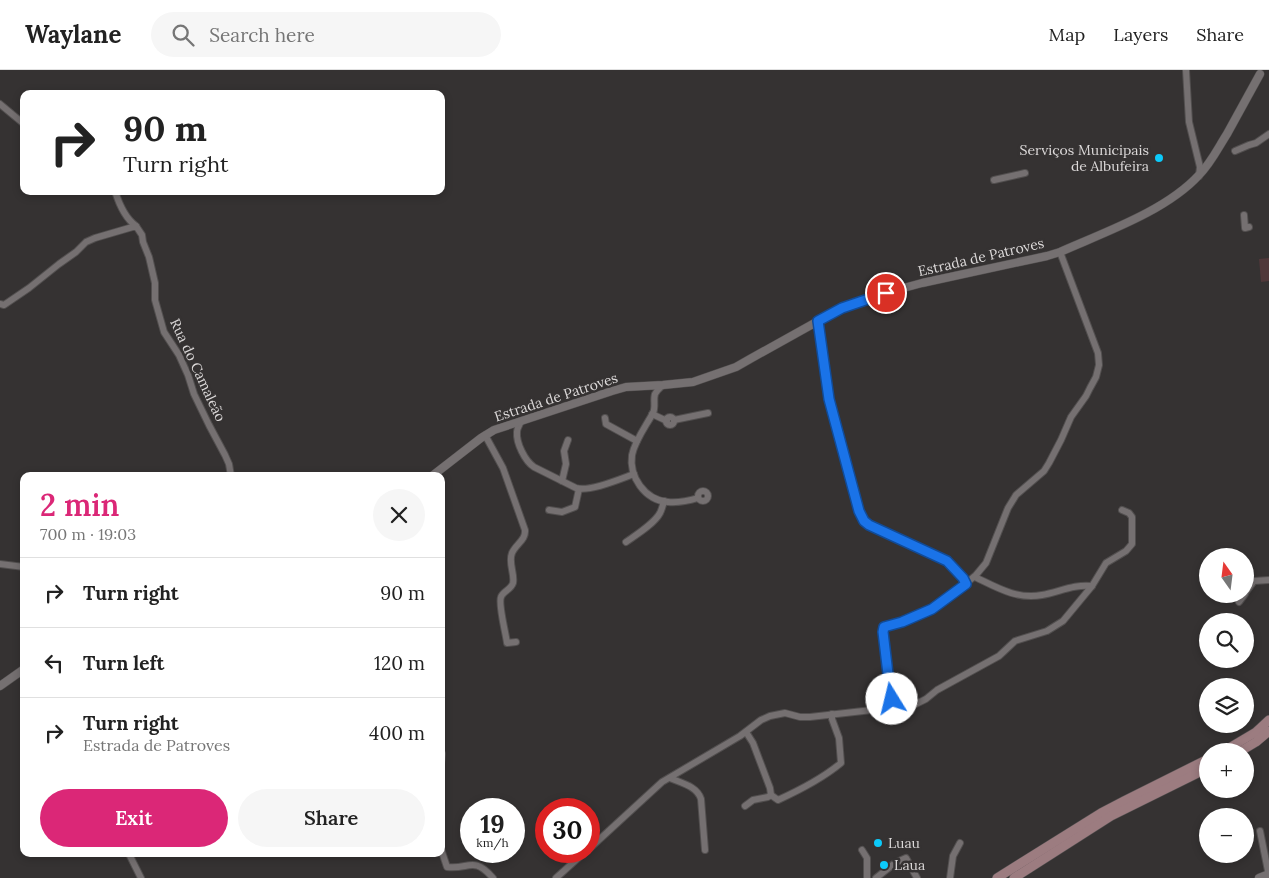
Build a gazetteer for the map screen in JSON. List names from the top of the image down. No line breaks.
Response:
{"streets":{"street":["Estrada de Patroves","Rua do Camaleão"]},"places":["Serviços Municipais de Albufeira","Luau","Laua"],"north":"top","page":{"header":"Waylane","search":"Search here","nav":["Map","Layers","Share"],"turn":["90 m","Turn right"],"heading":["2 min","700 m · 19:03"],"map_buttons":["+","−"],"list":[{"name":"Turn right","value":"90 m"},{"name":"Turn left","value":"120 m"},{"name":"Turn right","note":"Estrada de Patroves","value":"400 m"}],"buttons":["Exit","Share"],"speed":"19 km/h","limit":"30"}}
